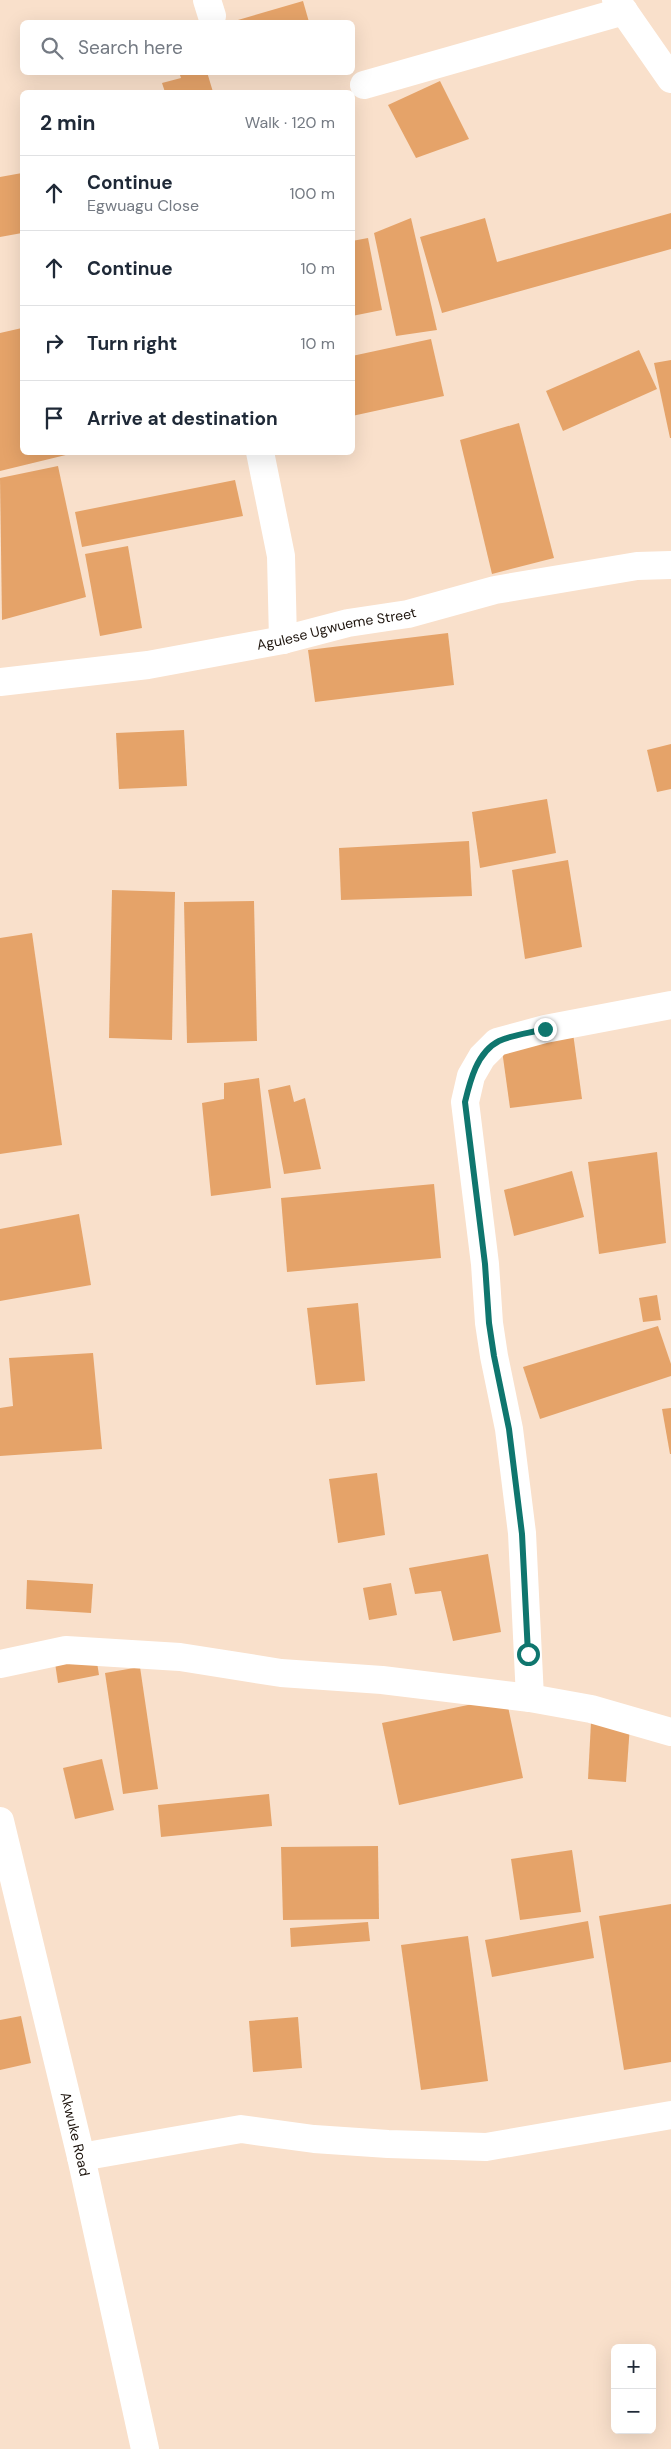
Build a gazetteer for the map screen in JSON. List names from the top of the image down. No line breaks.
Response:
{"streets":{"street":["Agulese Ugwueme Street","Akwuke Road"]},"page":{"search":"Search here","heading":["2 min","Walk · 120 m"],"list":[["Continue","Egwuagu Close","100 m"],["Continue","10 m"],["Turn right","10 m"],"Arrive at destination"],"map_buttons":["+","−"]}}
